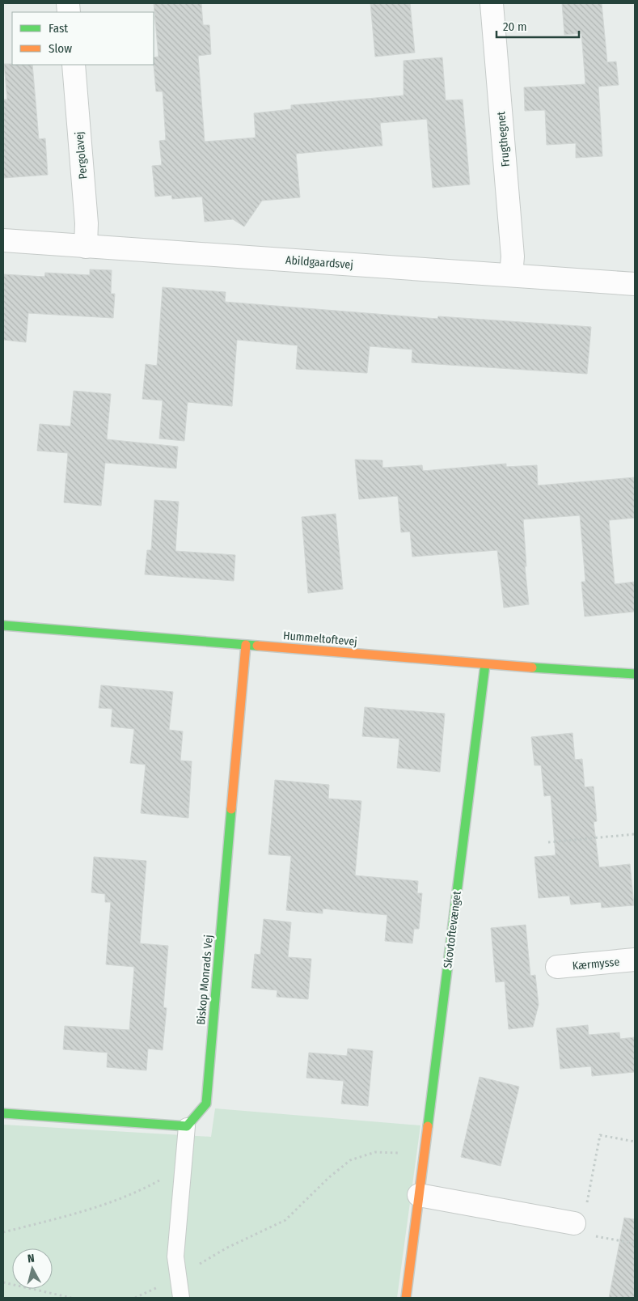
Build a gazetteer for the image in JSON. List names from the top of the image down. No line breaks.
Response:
{"streets":{"street":["Frugthegnet","Pergolavej","Abildgaardsvej","Hummeltoftevej","Skovtoftevænget","Kærmysse","Biskop Monrads Vej"]},"crossings":[["Frugthegnet","Abildgaardsvej"],["Pergolavej","Abildgaardsvej"],["Hummeltoftevej","Skovtoftevænget"],["Hummeltoftevej","Biskop Monrads Vej"]],"legend":["Fast","Slow"],"scale_bar":"20 m","north":"top"}
